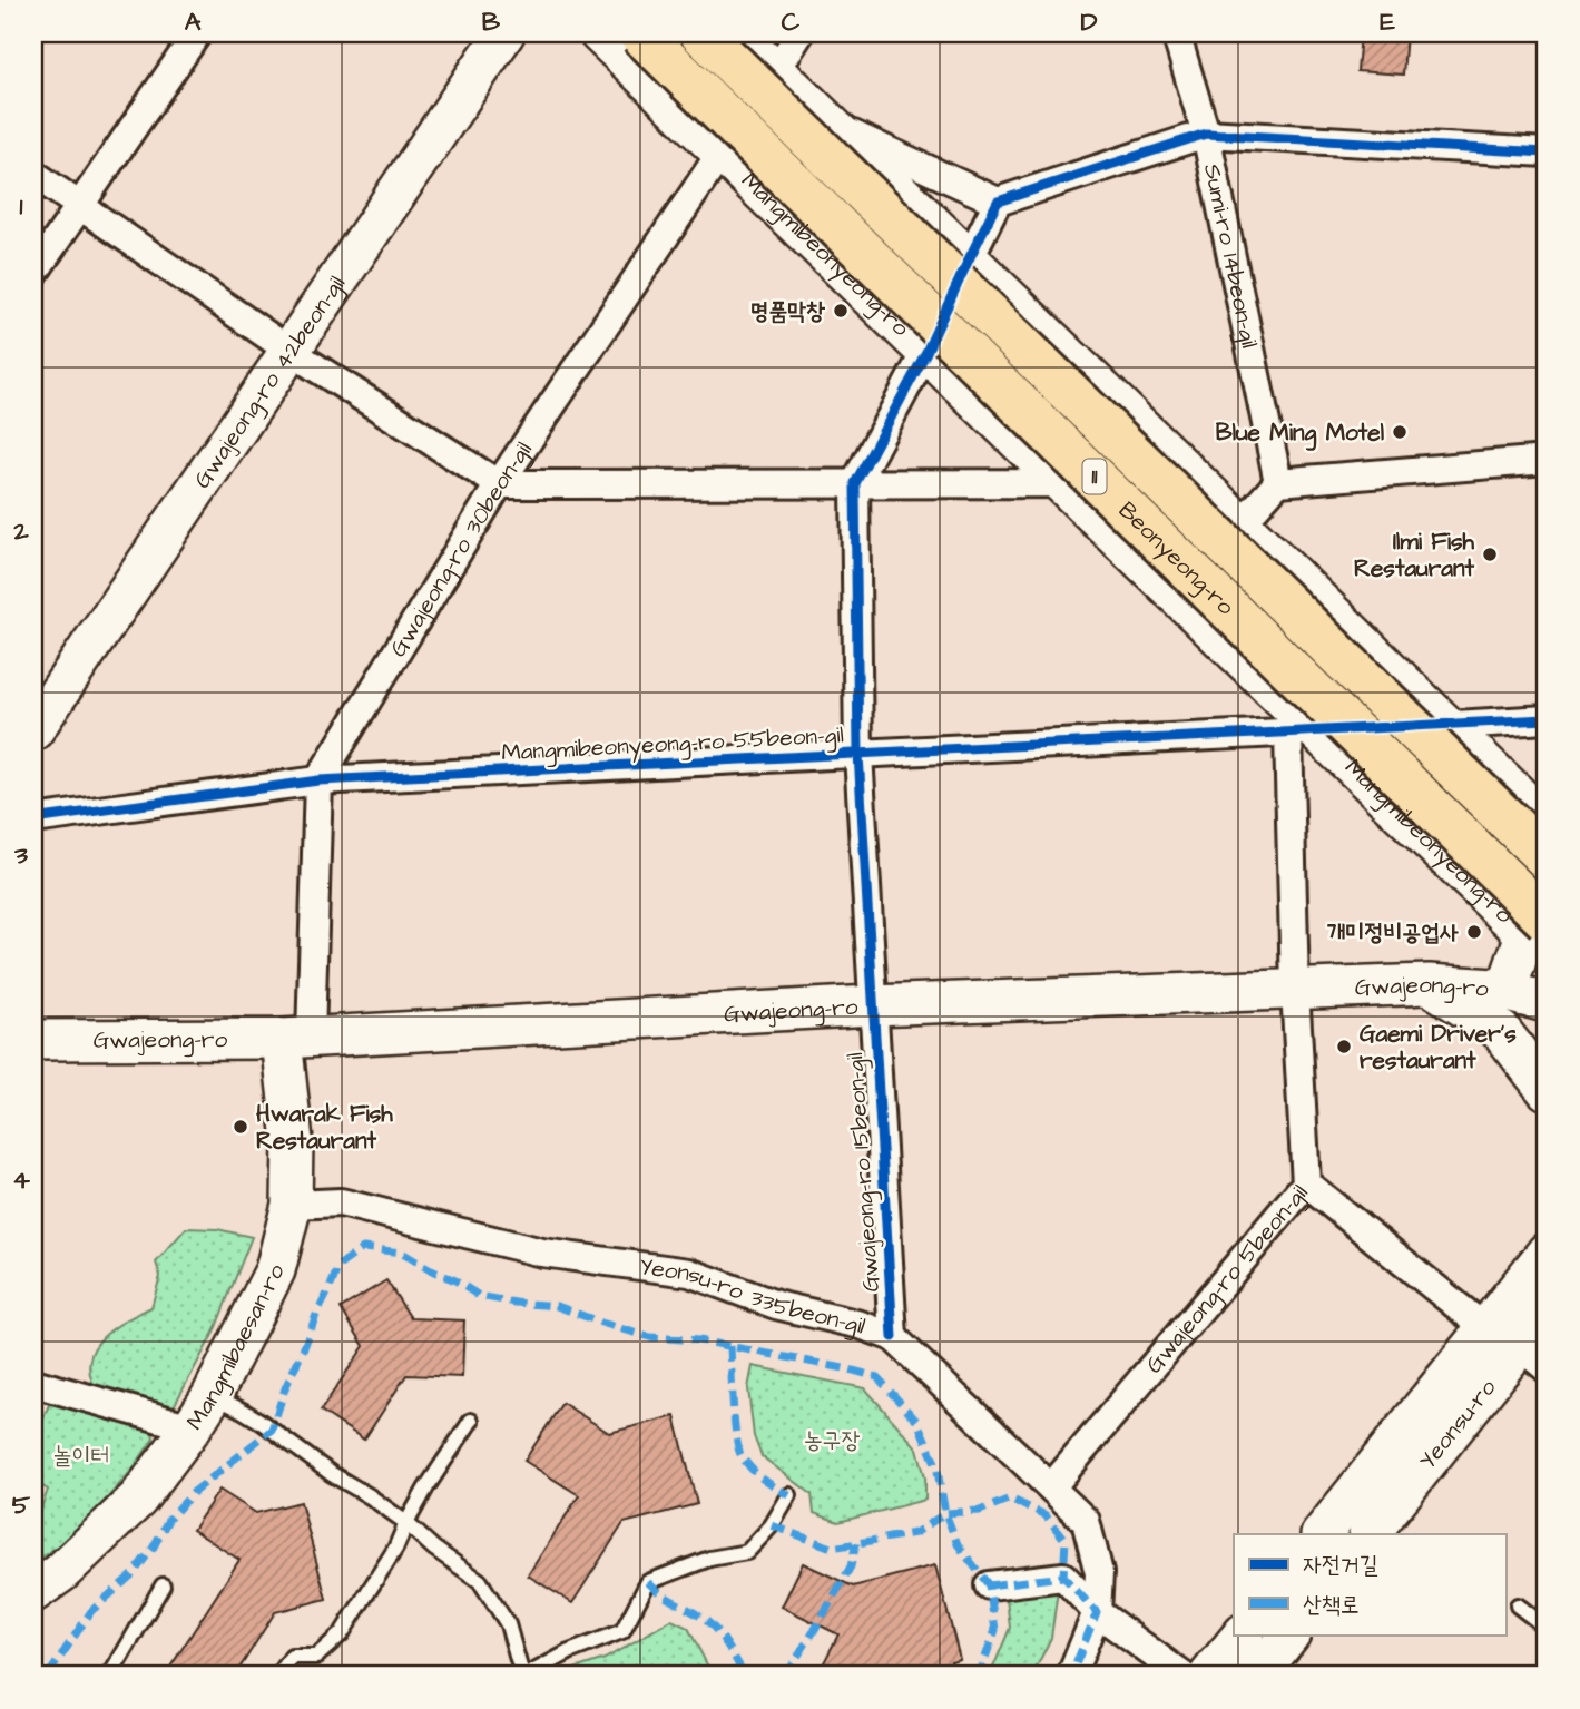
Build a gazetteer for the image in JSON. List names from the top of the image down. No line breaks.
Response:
{"streets":{"highway":["11","Beonyeong-ro"],"street":["Mangmibeonyeong-ro","Sumi-ro 14beon-gil","Gwajeong-ro 42beon-gil","Gwajeong-ro 30beon-gil","Mangmibeonyeong-ro 55beon-gil","Gwajeong-ro","Gwajeong-ro 15beon-gil","Gwajeong-ro 5beon-gil","Yeonsu-ro 335beon-gil","Mangmibaesan-ro","Yeonsu-ro"]},"crossings":[["Mangmibeonyeong-ro","Gwajeong-ro 30beon-gil"],["Mangmibeonyeong-ro","Mangmibeonyeong-ro 55beon-gil"],["Mangmibeonyeong-ro","Gwajeong-ro 5beon-gil"],["Gwajeong-ro 30beon-gil","Mangmibeonyeong-ro 55beon-gil"],["Gwajeong-ro 30beon-gil","Gwajeong-ro"],["Gwajeong-ro 30beon-gil","Mangmibaesan-ro"],["Mangmibeonyeong-ro 55beon-gil","Gwajeong-ro 15beon-gil"],["Mangmibeonyeong-ro 55beon-gil","Gwajeong-ro 5beon-gil"],["Gwajeong-ro","Gwajeong-ro 15beon-gil"],["Gwajeong-ro","Gwajeong-ro 5beon-gil"],["Gwajeong-ro","Mangmibaesan-ro"],["Gwajeong-ro 15beon-gil","Yeonsu-ro 335beon-gil"],["Gwajeong-ro 5beon-gil","Yeonsu-ro 335beon-gil"],["Yeonsu-ro 335beon-gil","Mangmibaesan-ro"]],"parks":["농구장","놀이터"],"places":["명품막창","Blue Ming Motel","Ilmi Fish Restaurant","개미정비공업사","Gaemi Driver's restaurant","Hwarak Fish Restaurant"],"legend":["자전거길","산책로"],"grid":{"columns":["A","B","C","D","E"],"rows":["1","2","3","4","5"]}}
